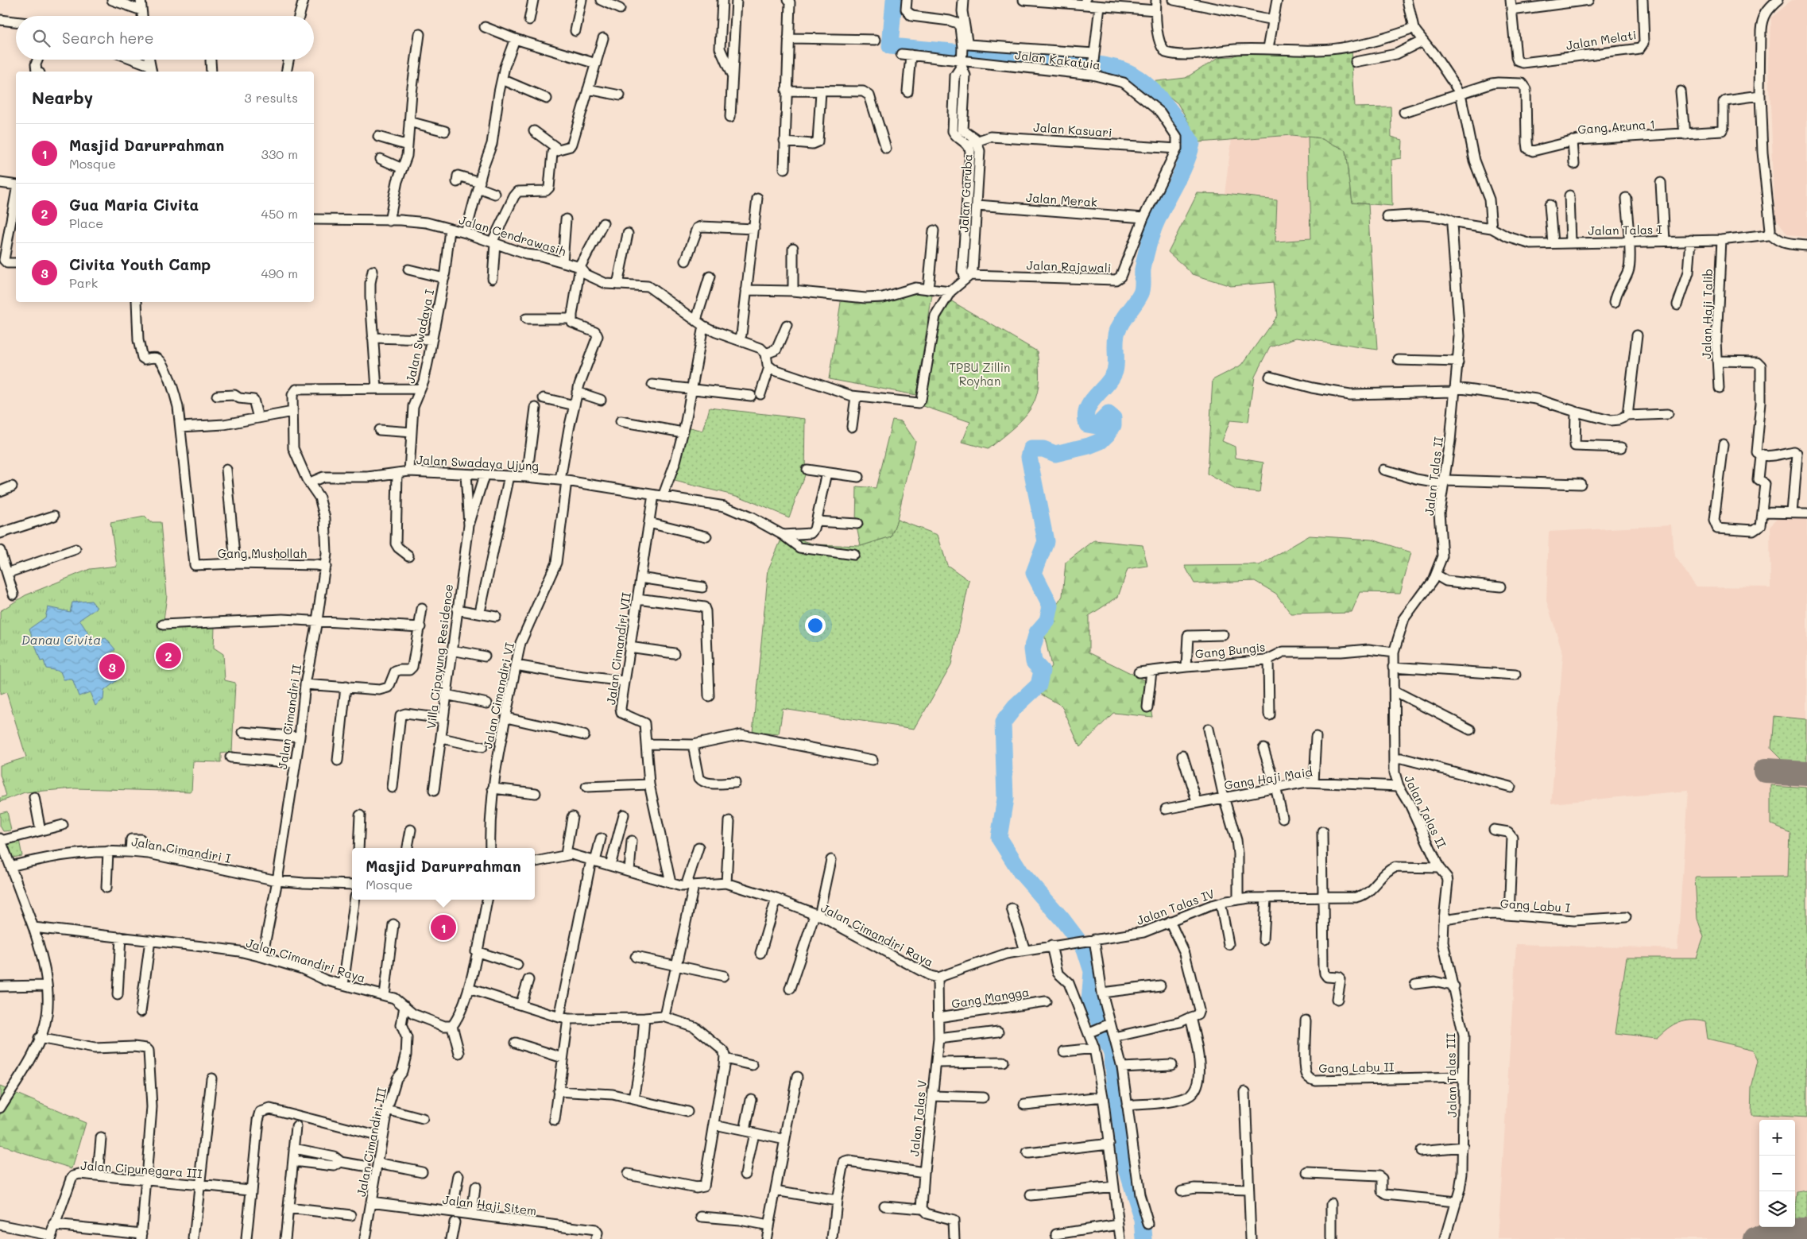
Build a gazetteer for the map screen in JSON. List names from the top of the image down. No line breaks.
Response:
{"streets":{"street":["Jalan Melati","Jalan Kakatuia","Gang Aruna 1","Jalan Kasuari","Jalan Garuba","Jalan Merak","Jalan Talas I","Jalan Cendrawasih","Jalan Rajawali","Jalan Haji Talib","Jalan Swadaya I","Jalan Swadaya Ujung","Jalan Talas II","Gang Mushollah","Jalan Cimandiri VII","Gang Bungis","Villa Cipayung Residence","Jalan Cimandiri VI","Jalan Cimandiri II","Gang Haji Maid","Jalan Cimandiri I","Gang Labu I","Jalan Talas IV","Jalan Cimandiri Raya","Gang Mangga","Gang Labu II","Jalan Talas III","Jalan Talas V","Jalan Cimandiri III","Jalan Cipunegara III","Jalan Haji Sitem"]},"crossings":[["Jalan Kakatuia","Jalan Kasuari"],["Jalan Kakatuia","Jalan Garuba"],["Jalan Kakatuia","Jalan Rajawali"],["Jalan Kasuari","Jalan Garuba"],["Jalan Kasuari","Jalan Rajawali"],["Jalan Garuba","Jalan Merak"],["Jalan Garuba","Jalan Rajawali"],["Jalan Merak","Jalan Rajawali"],["Jalan Talas I","Jalan Haji Talib"],["Jalan Cendrawasih","Jalan Swadaya I"],["Jalan Cendrawasih","Jalan Cimandiri VII"],["Jalan Swadaya I","Jalan Swadaya Ujung"],["Jalan Swadaya Ujung","Jalan Cimandiri VII"],["Jalan Swadaya Ujung","Villa Cipayung Residence"],["Jalan Swadaya Ujung","Jalan Cimandiri VI"],["Jalan Swadaya Ujung","Jalan Cimandiri II"],["Jalan Talas II","Gang Bungis"],["Jalan Talas II","Gang Haji Maid"],["Jalan Talas II","Jalan Talas IV"],["Jalan Talas II","Jalan Talas III"],["Gang Mushollah","Jalan Cimandiri II"],["Jalan Cimandiri VII","Jalan Cimandiri Raya"],["Jalan Cimandiri II","Jalan Cimandiri I"],["Jalan Cimandiri II","Jalan Cimandiri Raya"],["Gang Labu I","Jalan Talas III"],["Jalan Talas IV","Jalan Cimandiri Raya"],["Jalan Talas IV","Jalan Talas III"],["Jalan Talas IV","Jalan Talas V"],["Jalan Cimandiri Raya","Jalan Talas V"],["Jalan Cimandiri Raya","Jalan Cimandiri III"],["Gang Mangga","Jalan Talas V"],["Gang Labu II","Jalan Talas III"],["Jalan Cimandiri III","Jalan Haji Sitem"]],"water":["Danau Civita"],"parks":["TPBU Zillin Royhan"],"page":{"search":"Search here","heading":["Nearby","3 results"],"list":[{"mark":"1","name":"Masjid Darurrahman","note":"Mosque","value":"330 m"},{"mark":"2","name":"Gua Maria Civita","note":"Place","value":"450 m"},{"mark":"3","name":"Civita Youth Camp","note":"Park","value":"490 m"}],"pins":["2","3","1"],"popup":["Masjid Darurrahman","Mosque"],"map_buttons":["+","−"]}}
